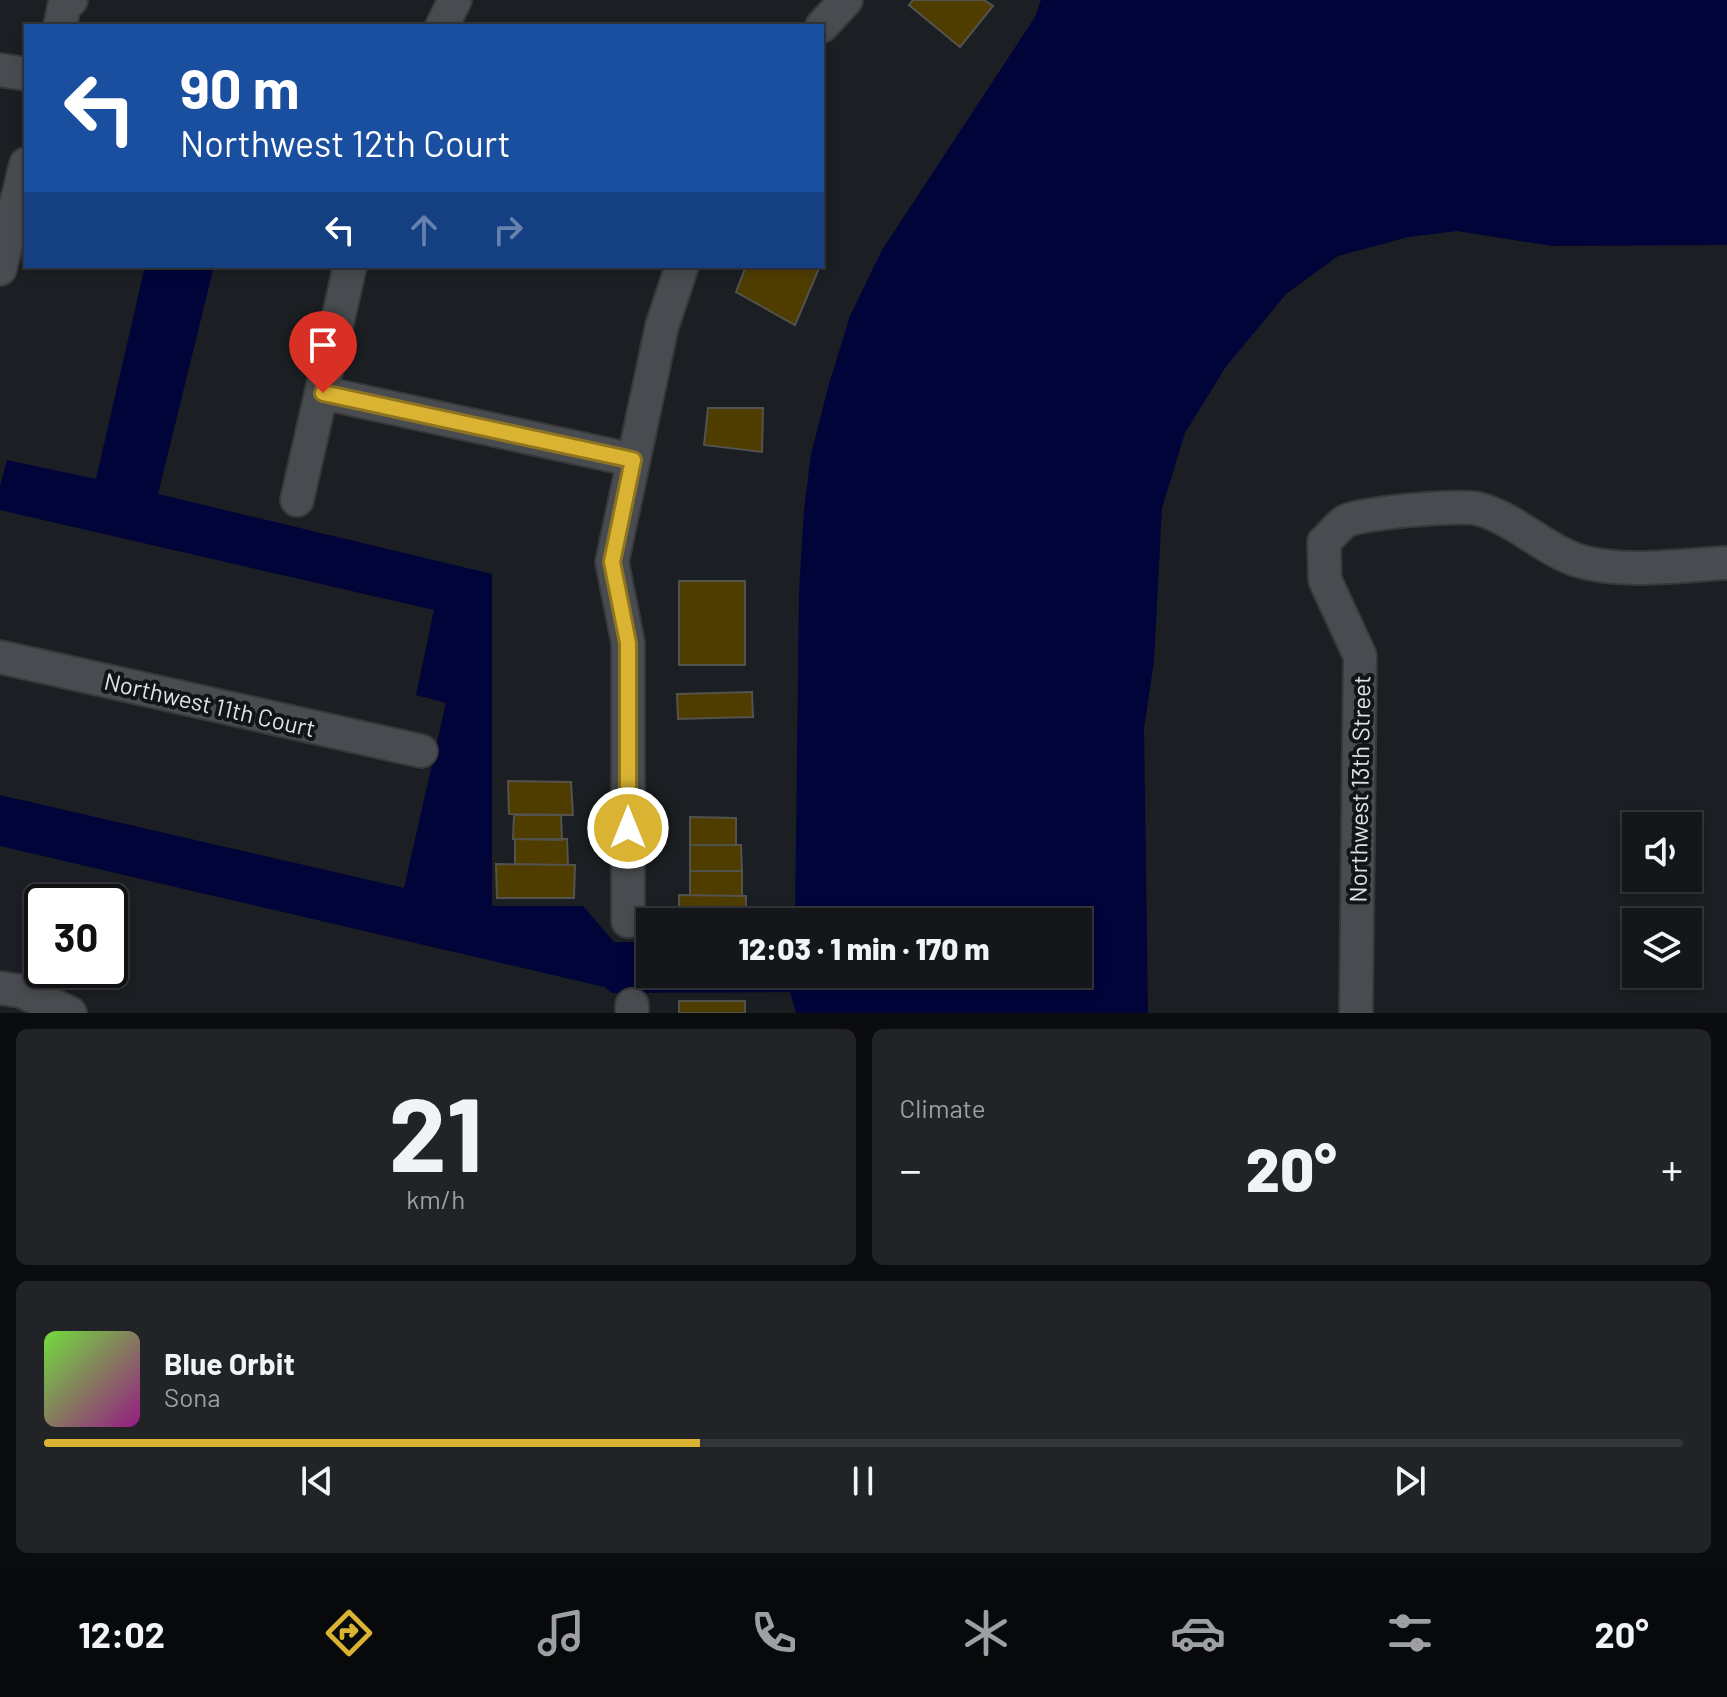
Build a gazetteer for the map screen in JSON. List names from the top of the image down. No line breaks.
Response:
{"streets":{"street":["Northwest 11th Court","Northwest 13th Street"]},"page":{"turn":["90 m","Northwest 12th Court"],"limit":"30","trip":"12:03 · 1 min · 170 m","tile":[["21","km/h"],"Climate"],"heat":["−","20°","+"],"song":["Blue Orbit","Sona"],"tabs":["12:02","20°"]}}
